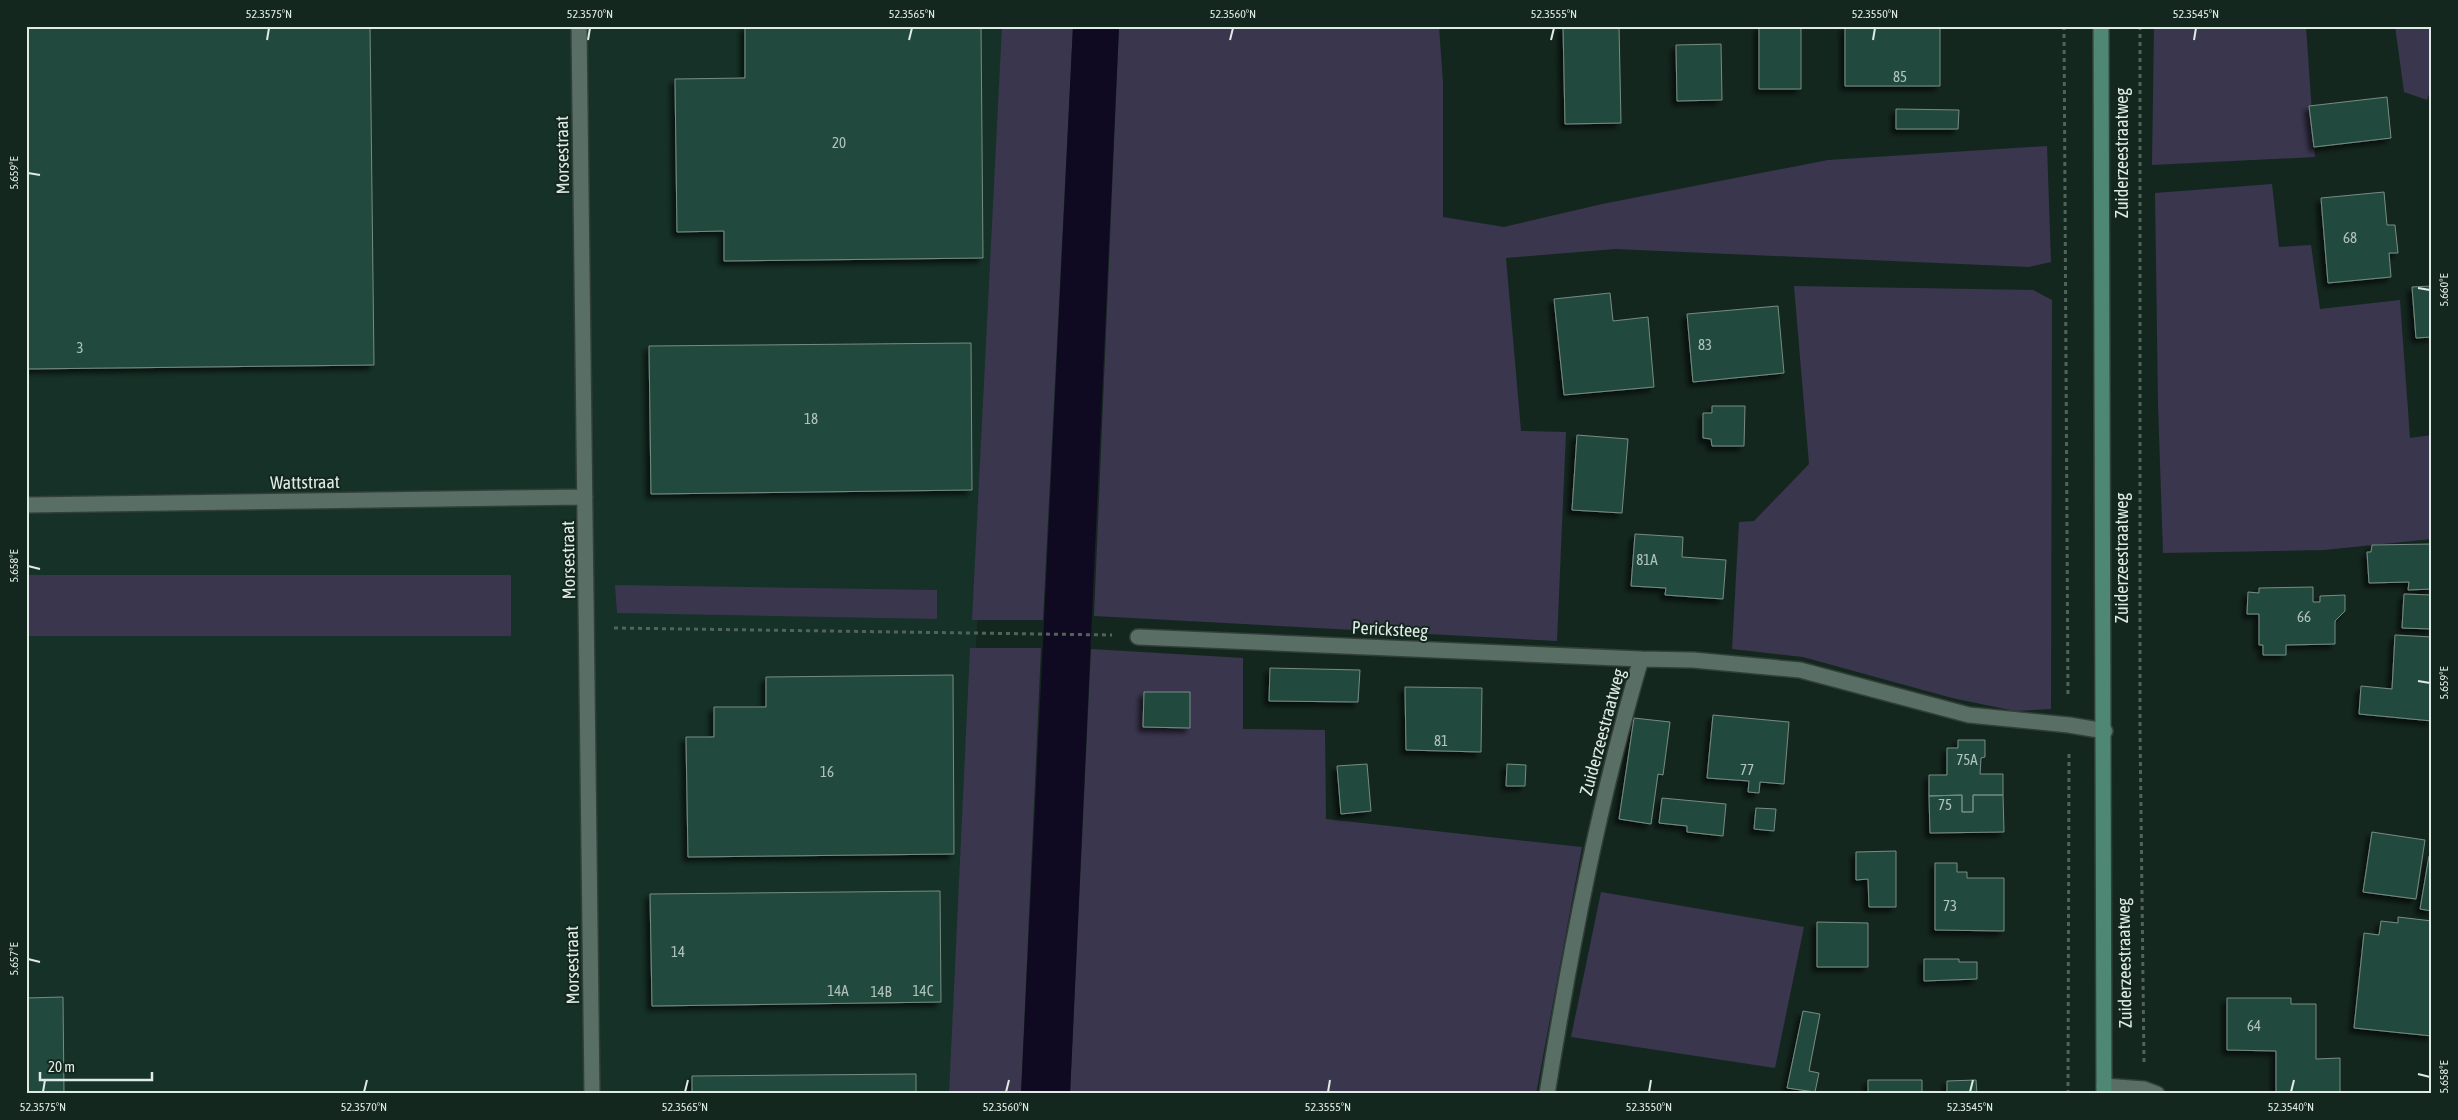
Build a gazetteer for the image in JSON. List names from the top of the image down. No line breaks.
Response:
{"streets":{"main road":["Zuiderzeestraatweg"],"street":["Morsestraat","Wattstraat","Pericksteeg"]},"crossings":[["Zuiderzeestraatweg","Pericksteeg"],["Morsestraat","Wattstraat"]],"house_numbers":["85","20","68","83","3","18","81A","66","81","75A","77","16","75","73","14","14A","14C","14B","64"],"scale_bar":"20 m","coordinates":["52.3575°N","52.3570°N","52.3565°N","52.3560°N","52.3555°N","52.3550°N","52.3545°N","5.659°E","5.660°E","5.658°E","5.657°E","52.3540°N"]}
